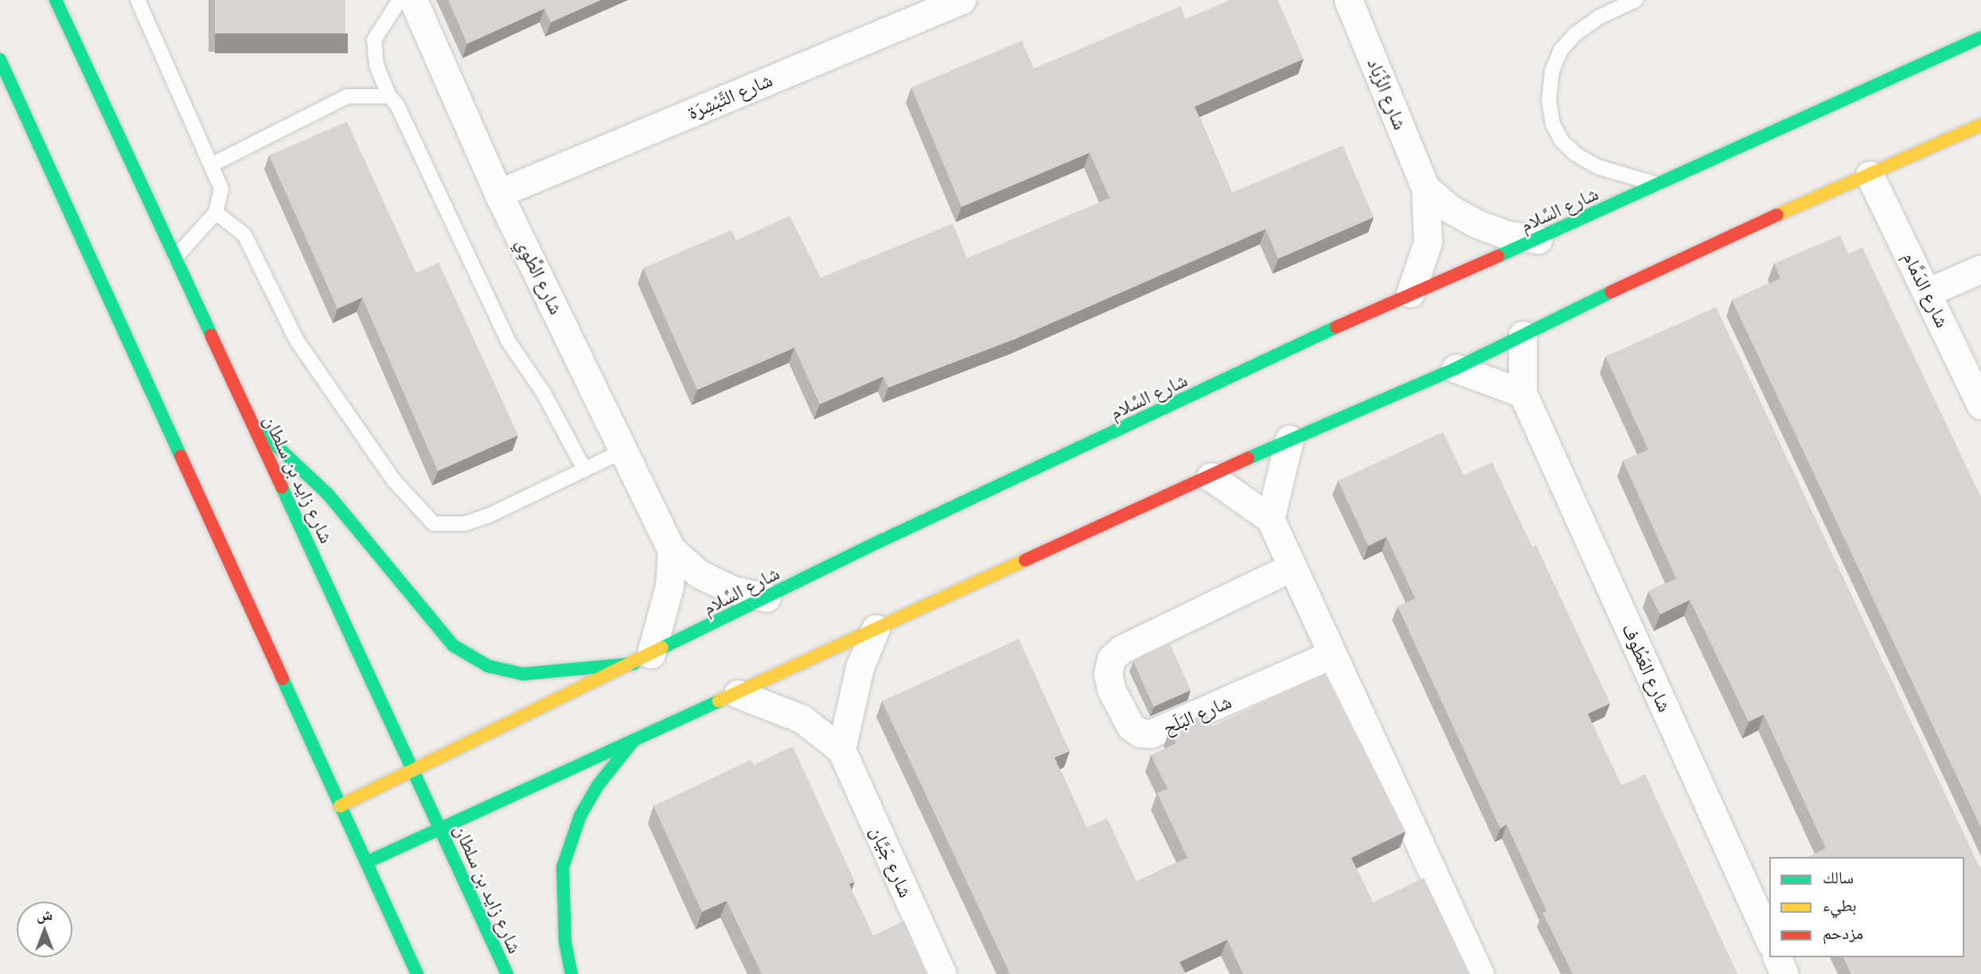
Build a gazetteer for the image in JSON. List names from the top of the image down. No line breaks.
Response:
{"streets":{"main road":["شارع السَّلام","شارع زايد بن سلطان"],"street":["شارع الزَّبَاد","شارع التَّبْشِرَة","شارع الطَّوِي","شارع الدَمَّام","شارع العَطُوف","شارع البَلَح","شارع جَيَّان"]},"crossings":[["شارع الزَّبَاد","شارع السَّلام"],["شارع التَّبْشِرَة","شارع الطَّوِي"],["شارع السَّلام","شارع الطَّوِي"],["شارع السَّلام","شارع زايد بن سلطان"]],"legend":["سالك","بطيء","مزدحم"],"north":"top"}
